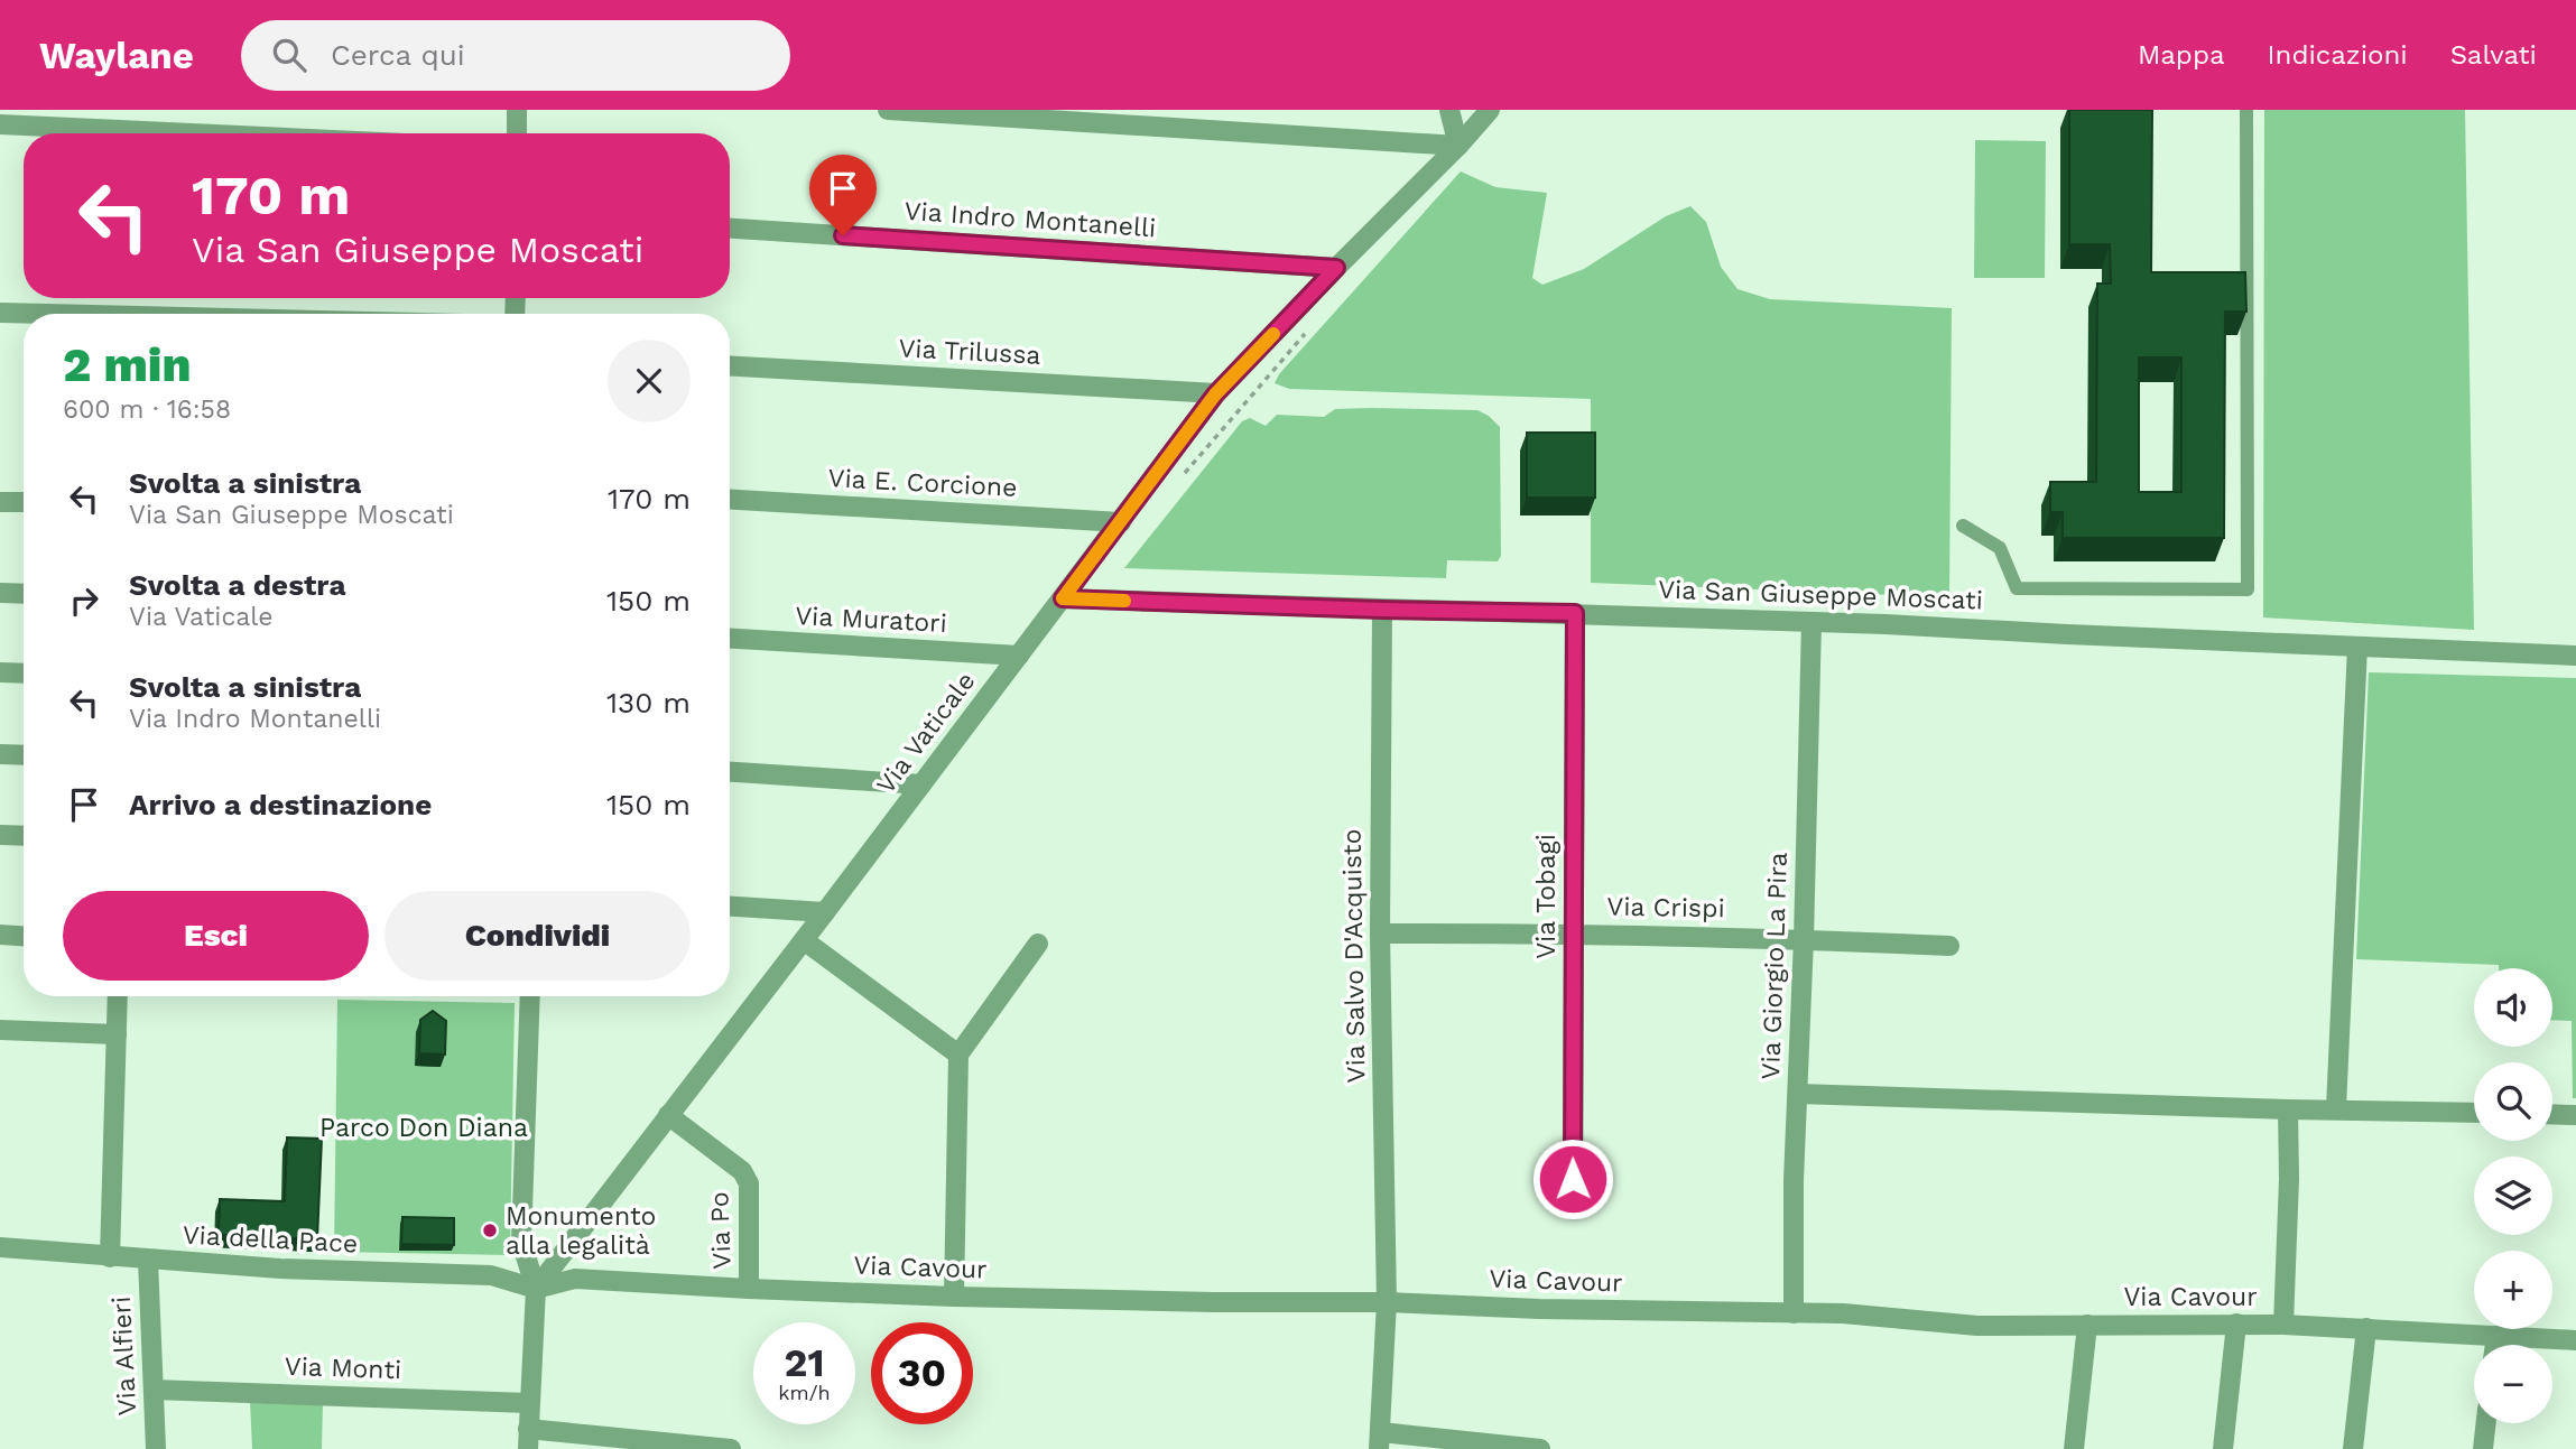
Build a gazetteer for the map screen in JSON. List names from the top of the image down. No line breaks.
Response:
{"streets":{"street":["Via Indro Montanelli","Via Trilussa","Via E. Corcione","Via San Giuseppe Moscati","Via Muratori","Via Vaticale","Via Tobagi","Via Crispi","Via Salvo D'Acquisto","Via Giorgio La Pira","Via Po","Via della Pace","Via Cavour","Via Alfieri","Via Monti"]},"crossings":[["Via Indro Montanelli","Via Vaticale"],["Via Trilussa","Via Vaticale"],["Via E. Corcione","Via Vaticale"],["Via San Giuseppe Moscati","Via Vaticale"],["Via San Giuseppe Moscati","Via Tobagi"],["Via San Giuseppe Moscati","Via Salvo D'Acquisto"],["Via San Giuseppe Moscati","Via Giorgio La Pira"],["Via Muratori","Via Vaticale"],["Via Vaticale","Via Po"],["Via Vaticale","Via della Pace"],["Via Vaticale","Via Cavour"],["Via Tobagi","Via Crispi"],["Via Crispi","Via Salvo D'Acquisto"],["Via Crispi","Via Giorgio La Pira"],["Via Salvo D'Acquisto","Via Cavour"],["Via Giorgio La Pira","Via Cavour"],["Via Po","Via Cavour"],["Via della Pace","Via Cavour"],["Via della Pace","Via Alfieri"],["Via Alfieri","Via Monti"]],"parks":["Parco Don Diana"],"places":["Monumento alla legalità"],"page":{"header":"Waylane","search":"Cerca qui","nav":["Mappa","Indicazioni","Salvati"],"turn":["170 m","Via San Giuseppe Moscati"],"heading":["2 min","600 m · 16:58"],"list":[{"name":"Svolta a sinistra","note":"Via San Giuseppe Moscati","value":"170 m"},{"name":"Svolta a destra","note":"Via Vaticale","value":"150 m"},{"name":"Svolta a sinistra","note":"Via Indro Montanelli","value":"130 m"},{"name":"Arrivo a destinazione","value":"150 m"}],"buttons":["Esci","Condividi"],"map_buttons":["+","−"],"speed":"21 km/h","limit":"30"}}
